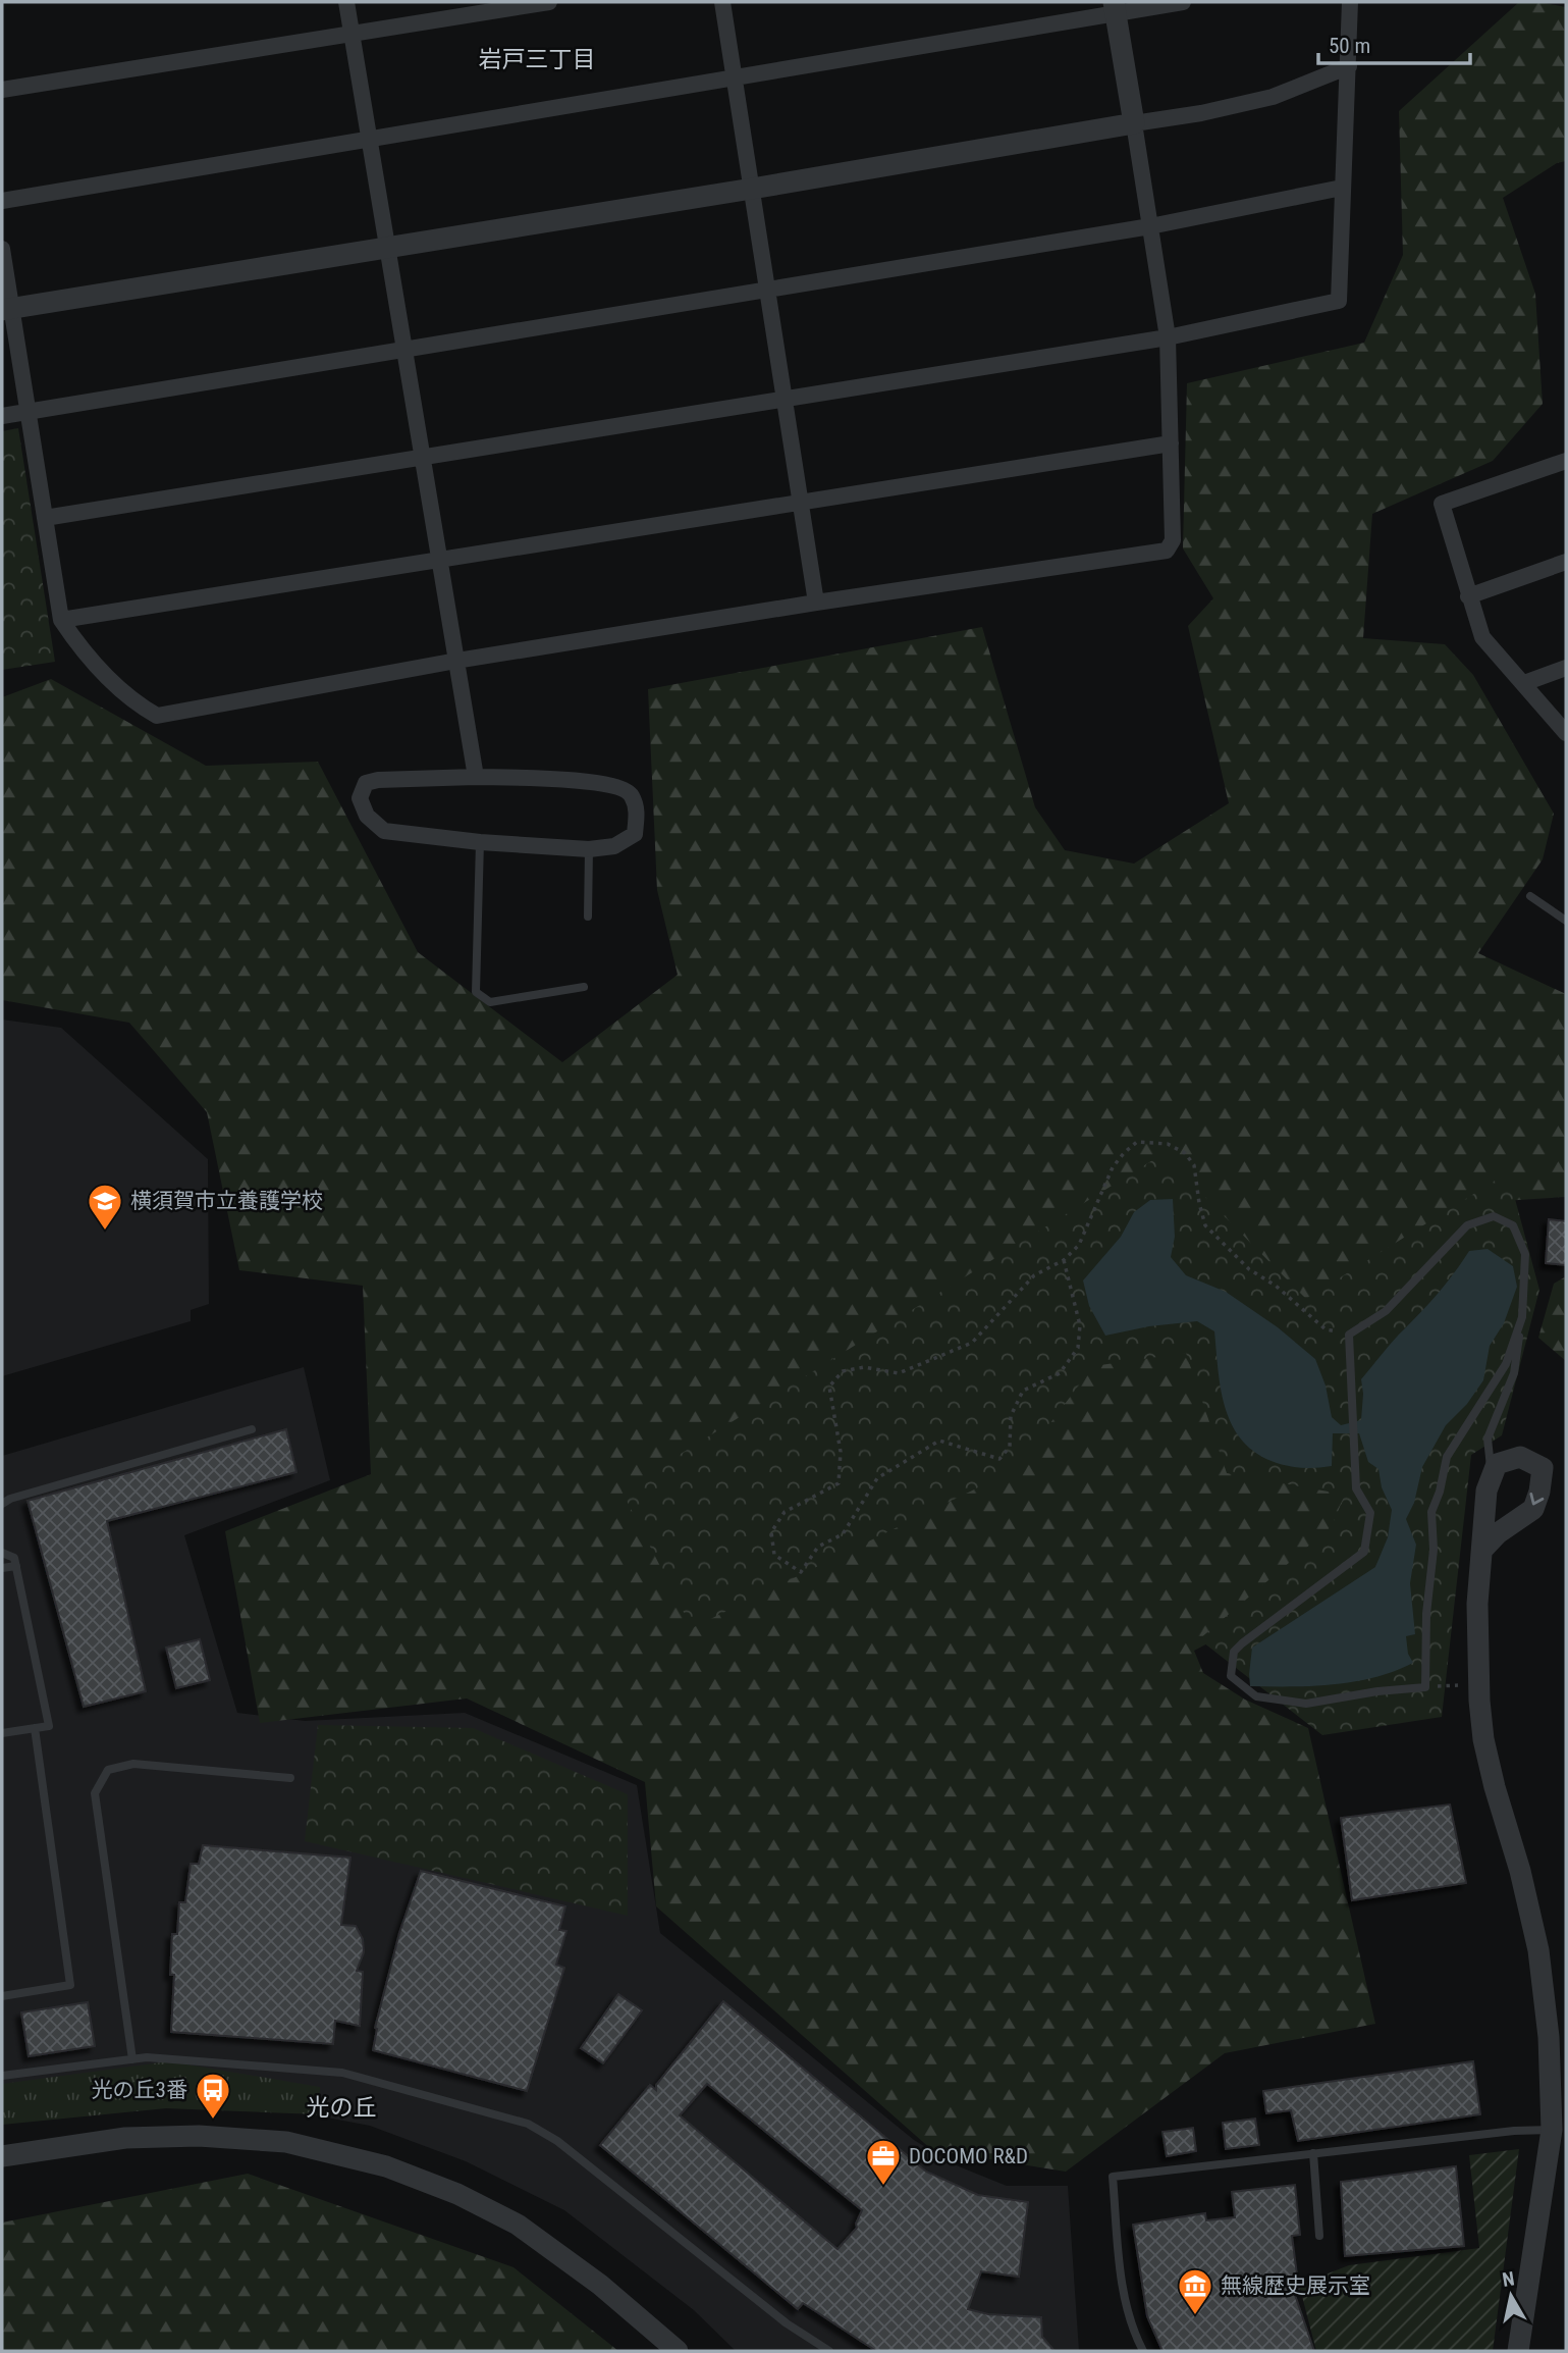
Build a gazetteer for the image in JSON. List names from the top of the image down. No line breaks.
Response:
{"districts":["岩戸三丁目","光の丘"],"places":{"school or university":["横須賀市立養護学校"],"bus stop":["光の丘3番"],"office":["DOCOMO R&D"],"museum":["無線歴史展示室"]},"scale_bar":"50 m","north":"top"}
